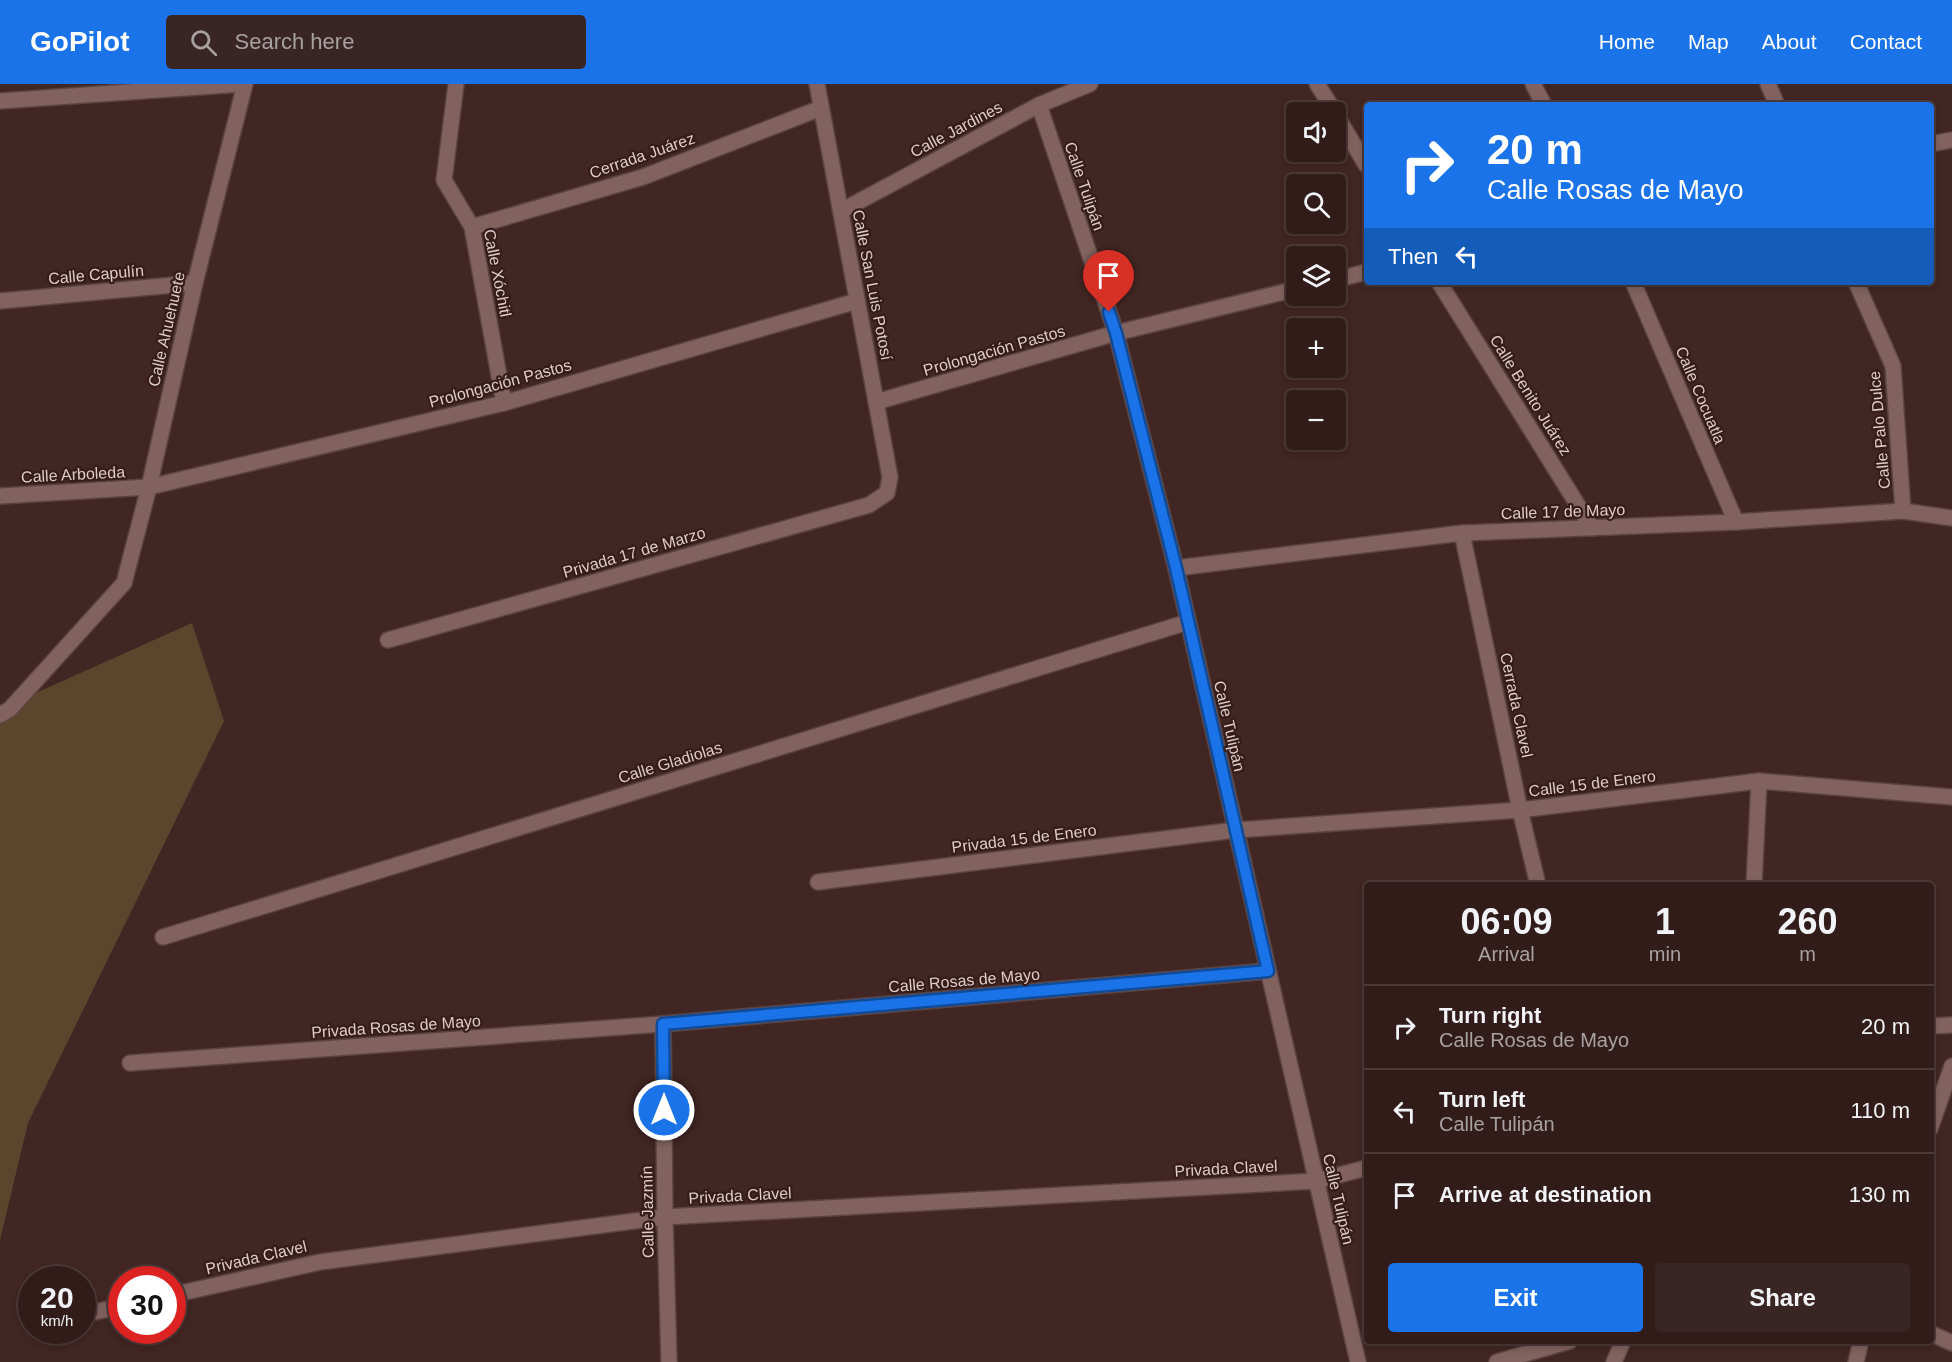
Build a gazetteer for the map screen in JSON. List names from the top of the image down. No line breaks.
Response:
{"streets":{"street":["Calle Jardines","Cerrada Juárez","Calle Tulipán","Calle Xóchitl","Calle Capulín","Calle San Luis Potosí","Calle Ahuehuete","Prolongación Pastos","Calle Benito Juárez","Calle Cocuatla","Calle Palo Dulce","Calle Arboleda","Calle 17 de Mayo","Privada 17 de Marzo","Cerrada Clavel","Calle Gladiolas","Calle 15 de Enero","Privada 15 de Enero","Calle Rosas de Mayo","Privada Rosas de Mayo","Privada Clavel","Calle Jazmín"]},"crossings":[["Calle Jardines","Calle Tulipán"],["Calle Jardines","Calle San Luis Potosí"],["Cerrada Juárez","Calle Xóchitl"],["Cerrada Juárez","Calle San Luis Potosí"],["Calle Tulipán","Prolongación Pastos"],["Calle Tulipán","Calle 17 de Mayo"],["Calle Tulipán","Calle Gladiolas"],["Calle Tulipán","Calle 15 de Enero"],["Calle Tulipán","Privada 15 de Enero"],["Calle Tulipán","Calle Rosas de Mayo"],["Calle Tulipán","Privada Clavel"],["Calle Xóchitl","Prolongación Pastos"],["Calle Capulín","Calle Ahuehuete"],["Calle San Luis Potosí","Prolongación Pastos"],["Calle San Luis Potosí","Privada 17 de Marzo"],["Calle Ahuehuete","Prolongación Pastos"],["Calle Ahuehuete","Calle Arboleda"],["Prolongación Pastos","Calle Arboleda"],["Calle Benito Juárez","Calle 17 de Mayo"],["Calle Cocuatla","Calle 17 de Mayo"],["Calle Palo Dulce","Calle 17 de Mayo"],["Calle 17 de Mayo","Cerrada Clavel"],["Cerrada Clavel","Calle 15 de Enero"],["Calle 15 de Enero","Privada 15 de Enero"],["Calle Rosas de Mayo","Privada Rosas de Mayo"],["Calle Rosas de Mayo","Calle Jazmín"],["Privada Rosas de Mayo","Calle Jazmín"],["Privada Clavel","Calle Jazmín"]],"page":{"header":"GoPilot","search":"Search here","nav":["Home","Map","About","Contact"],"map_buttons":["+","−"],"turn":["20 m","Calle Rosas de Mayo"],"then":"Then","eta":["06:09","Arrival","1","min","260","m"],"list":[{"name":"Turn right","note":"Calle Rosas de Mayo","value":"20 m"},{"name":"Turn left","note":"Calle Tulipán","value":"110 m"},{"name":"Arrive at destination","value":"130 m"}],"buttons":["Exit","Share"],"speed":"20 km/h","limit":"30"}}
